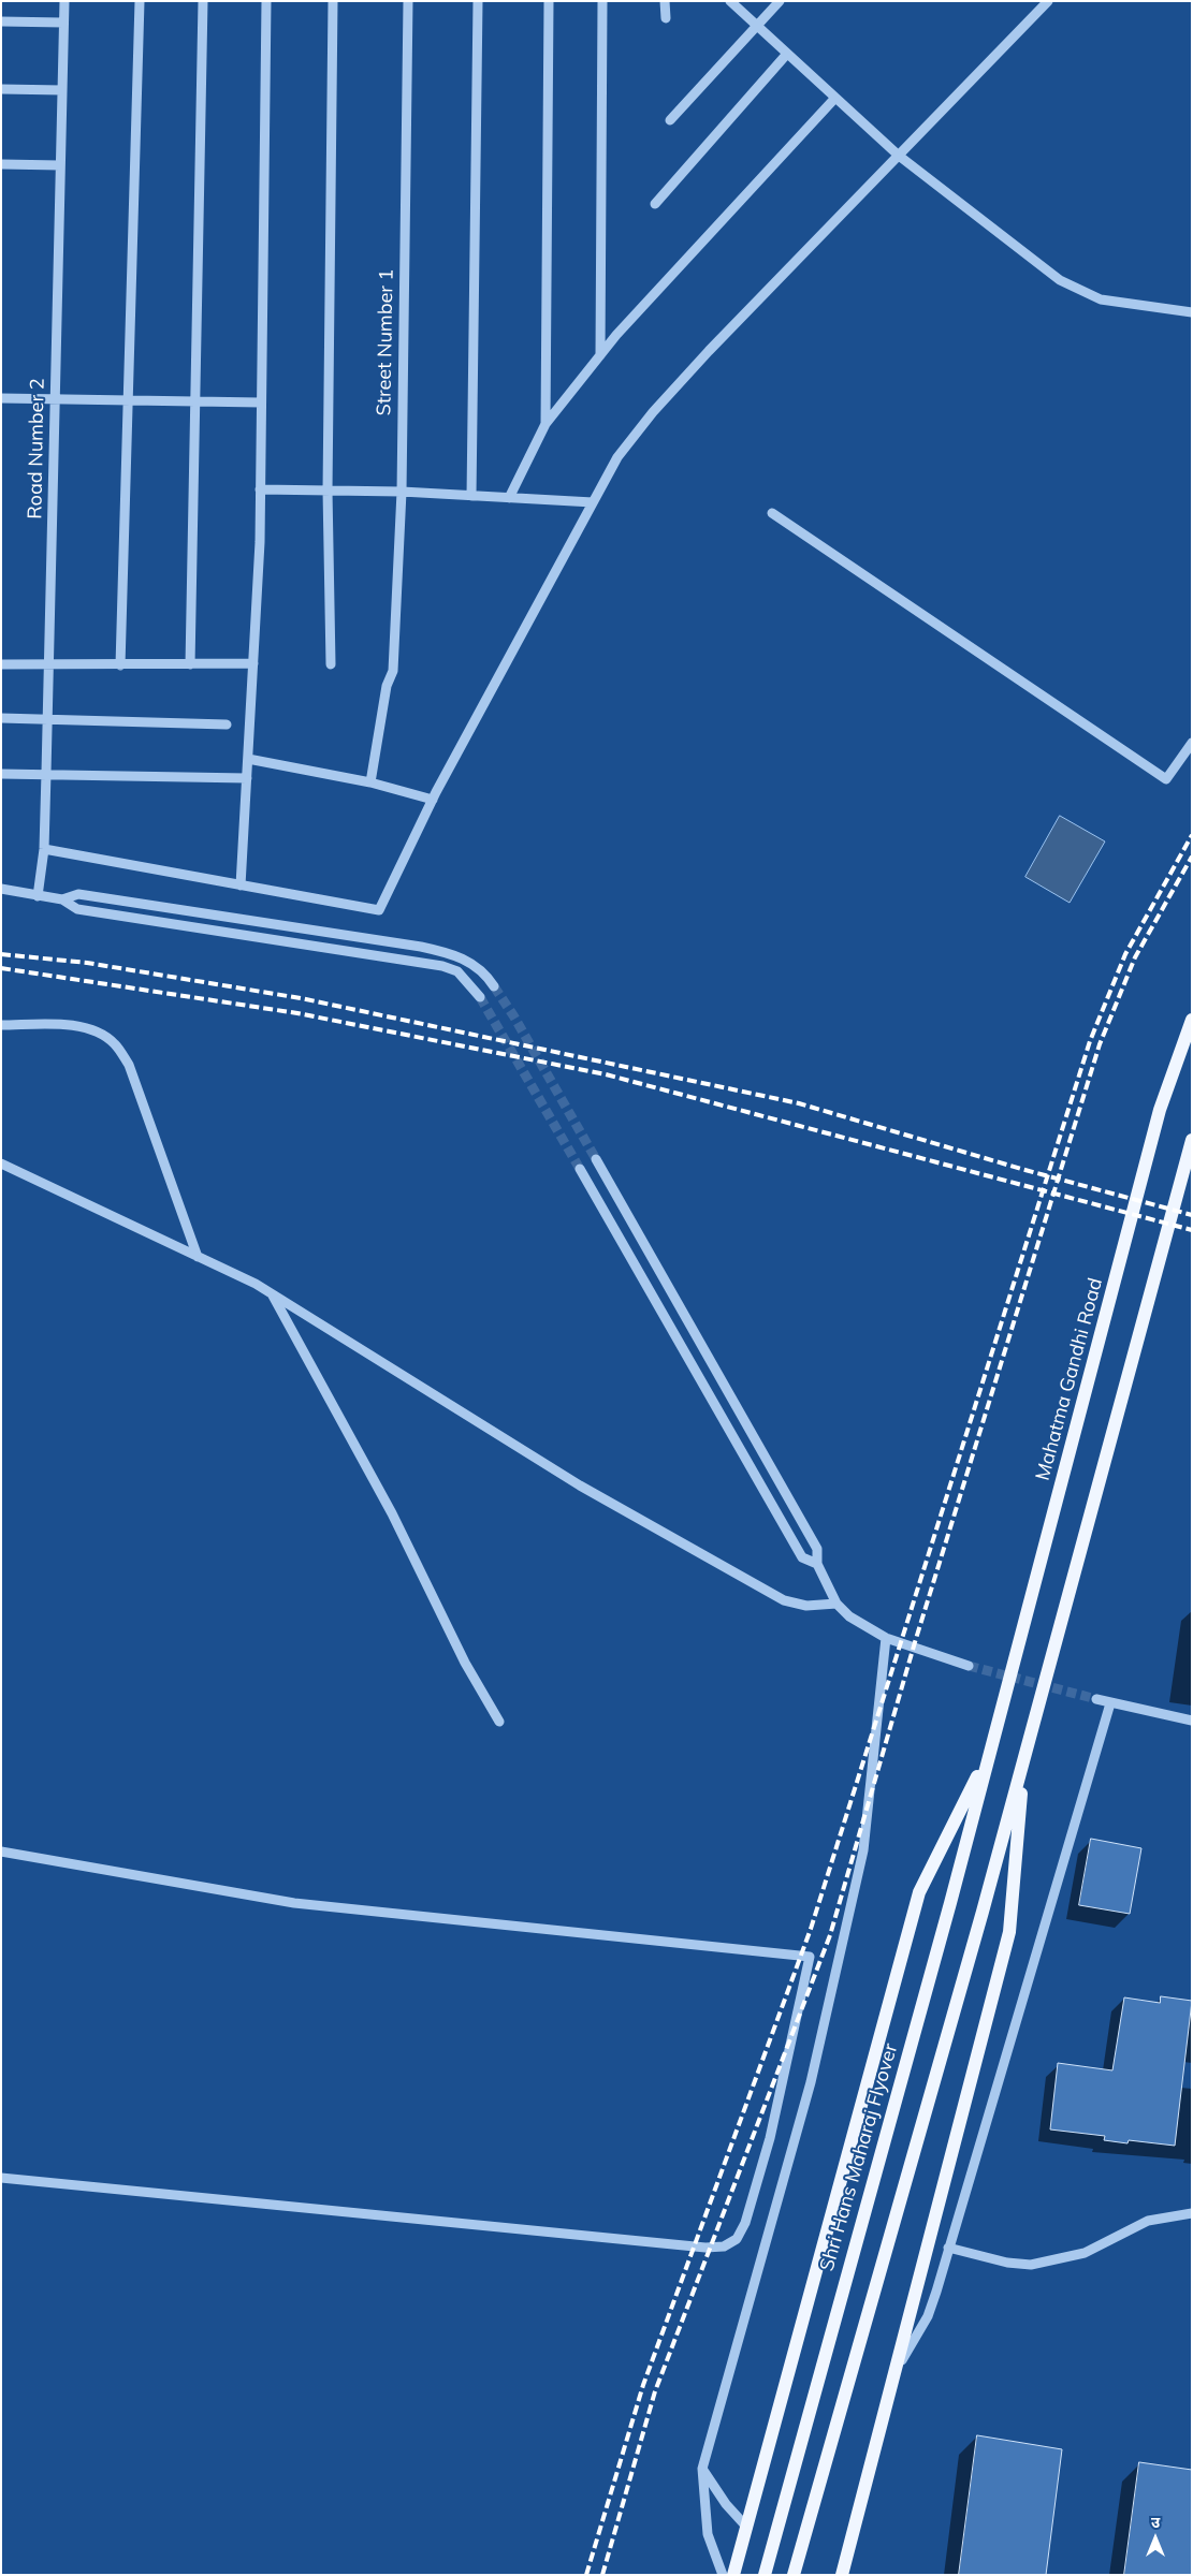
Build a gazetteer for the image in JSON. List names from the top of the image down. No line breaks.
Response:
{"streets":{"main road":["Mahatma Gandhi Road","Shri Hans Maharaj Flyover"],"street":["Street Number 1","Road Number 2"]},"crossings":[["Mahatma Gandhi Road","Shri Hans Maharaj Flyover"]],"north":"top"}
